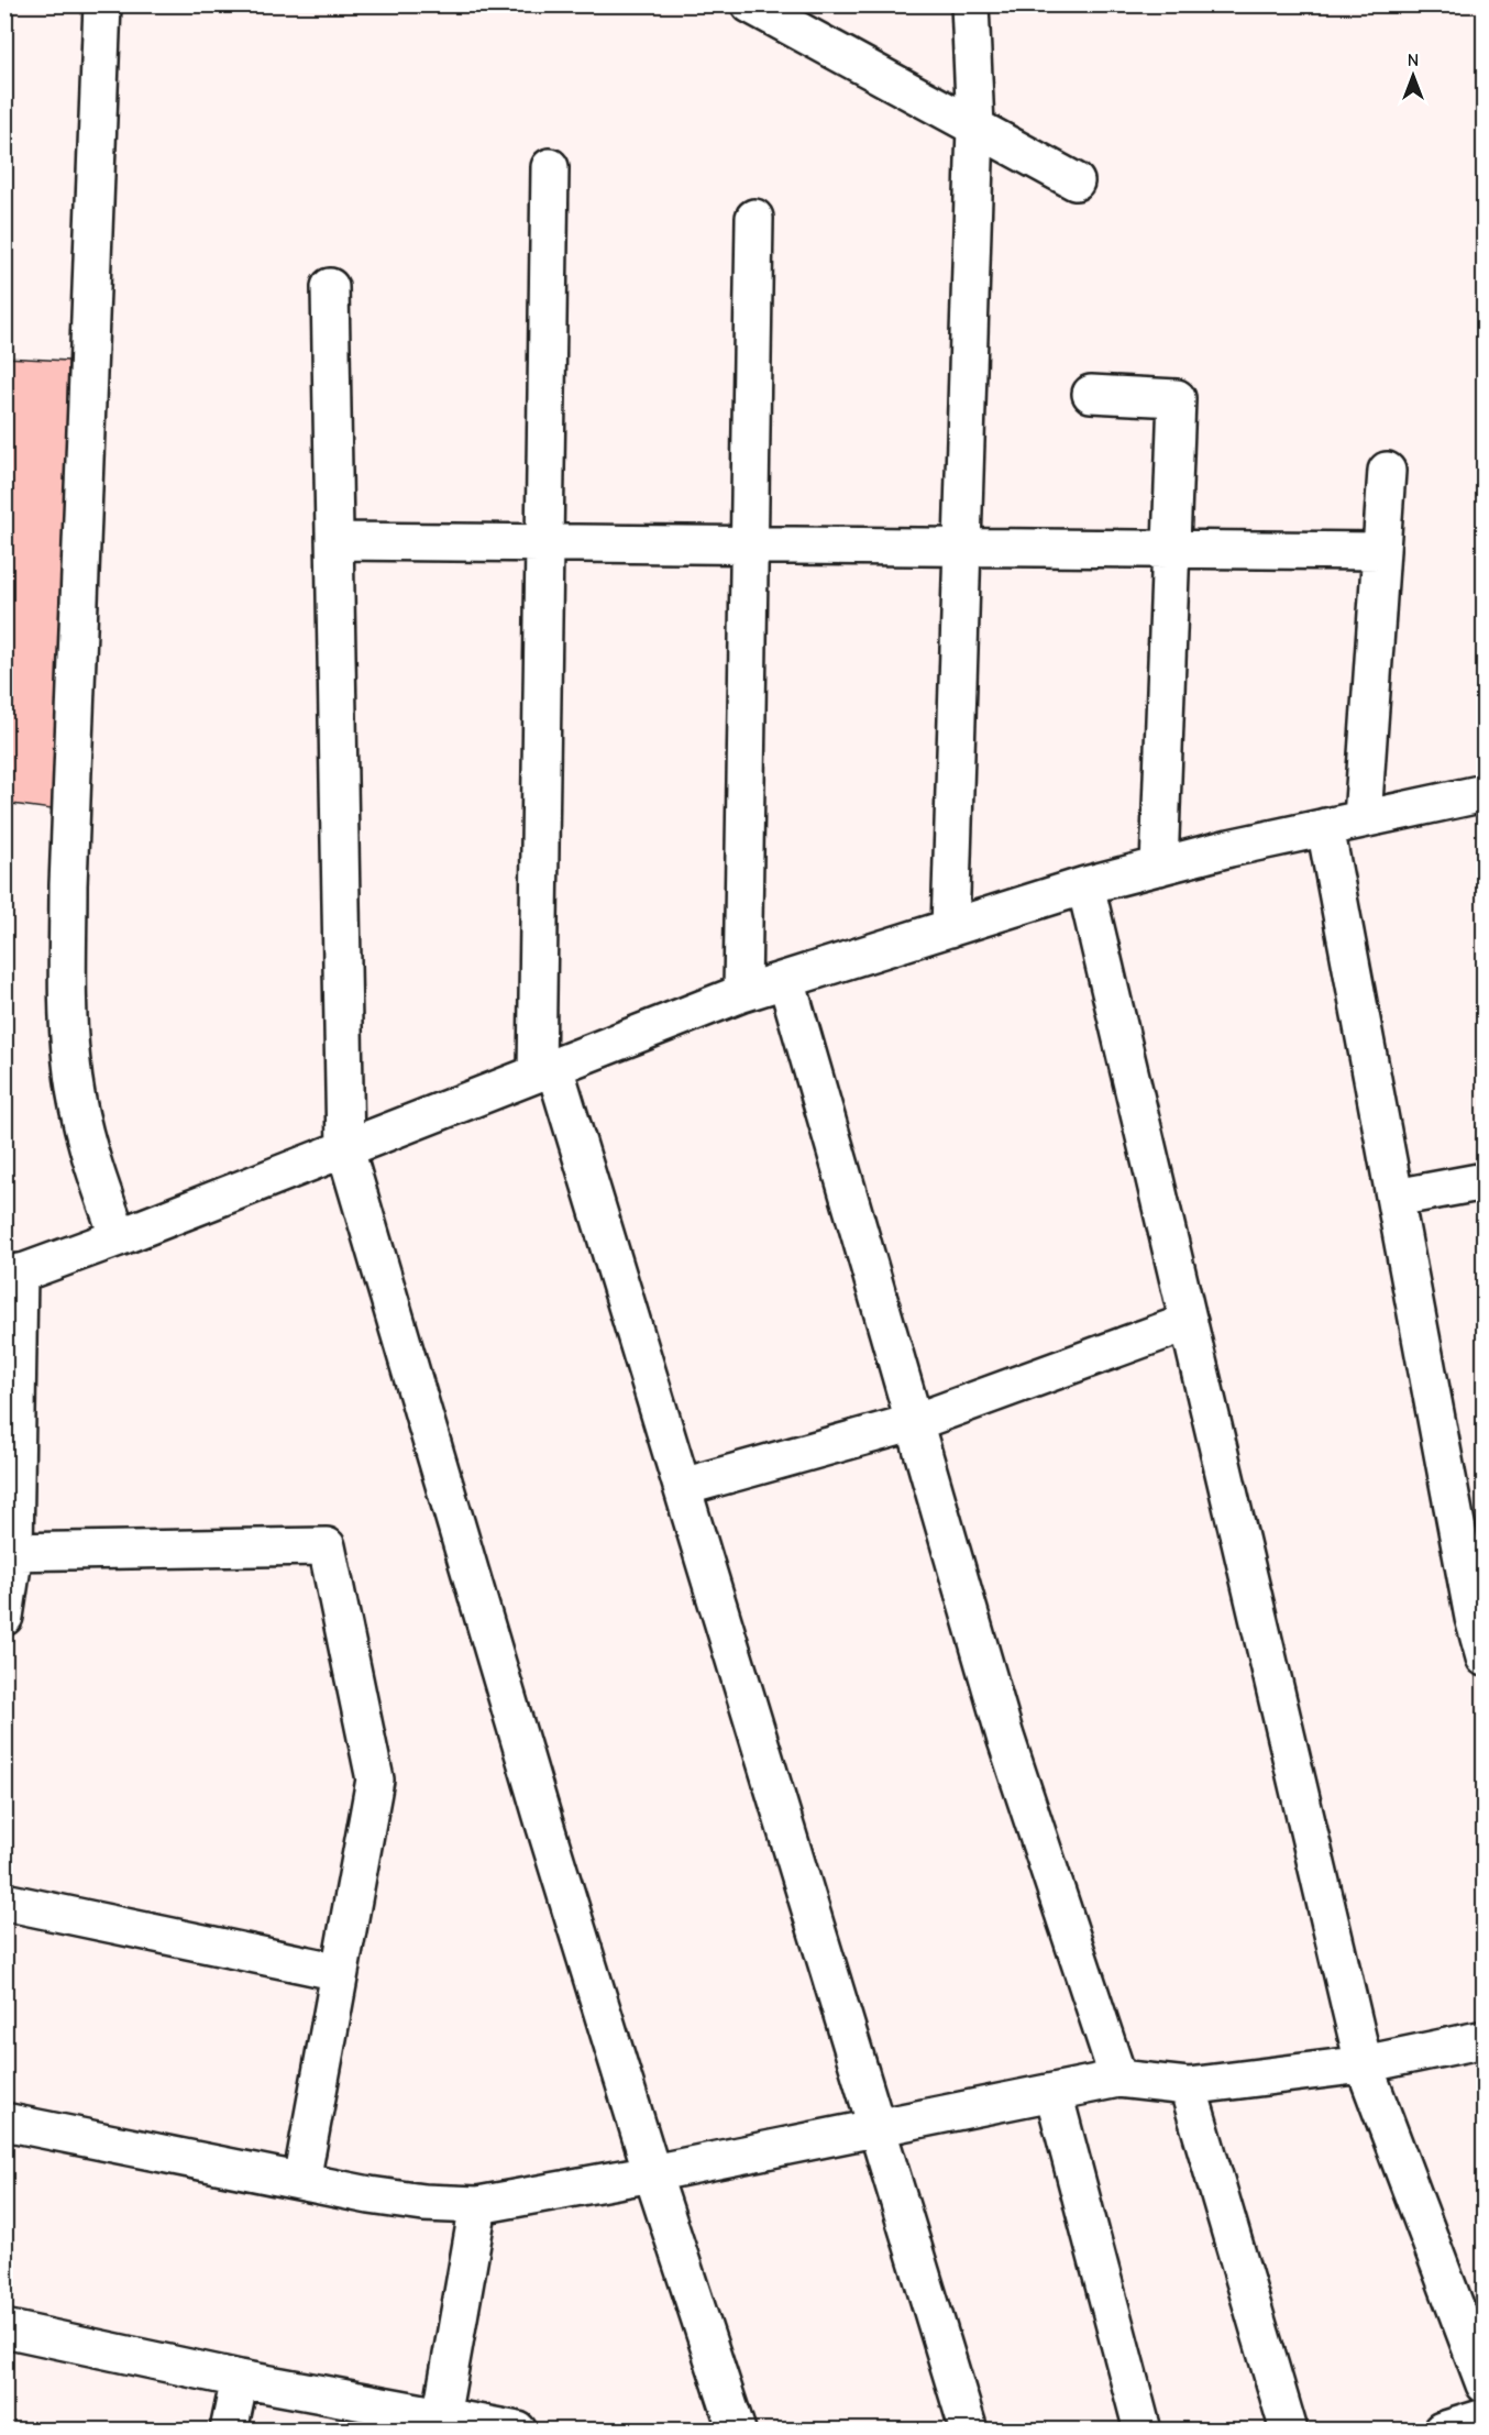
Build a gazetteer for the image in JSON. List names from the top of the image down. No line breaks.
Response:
{"north":"top"}
